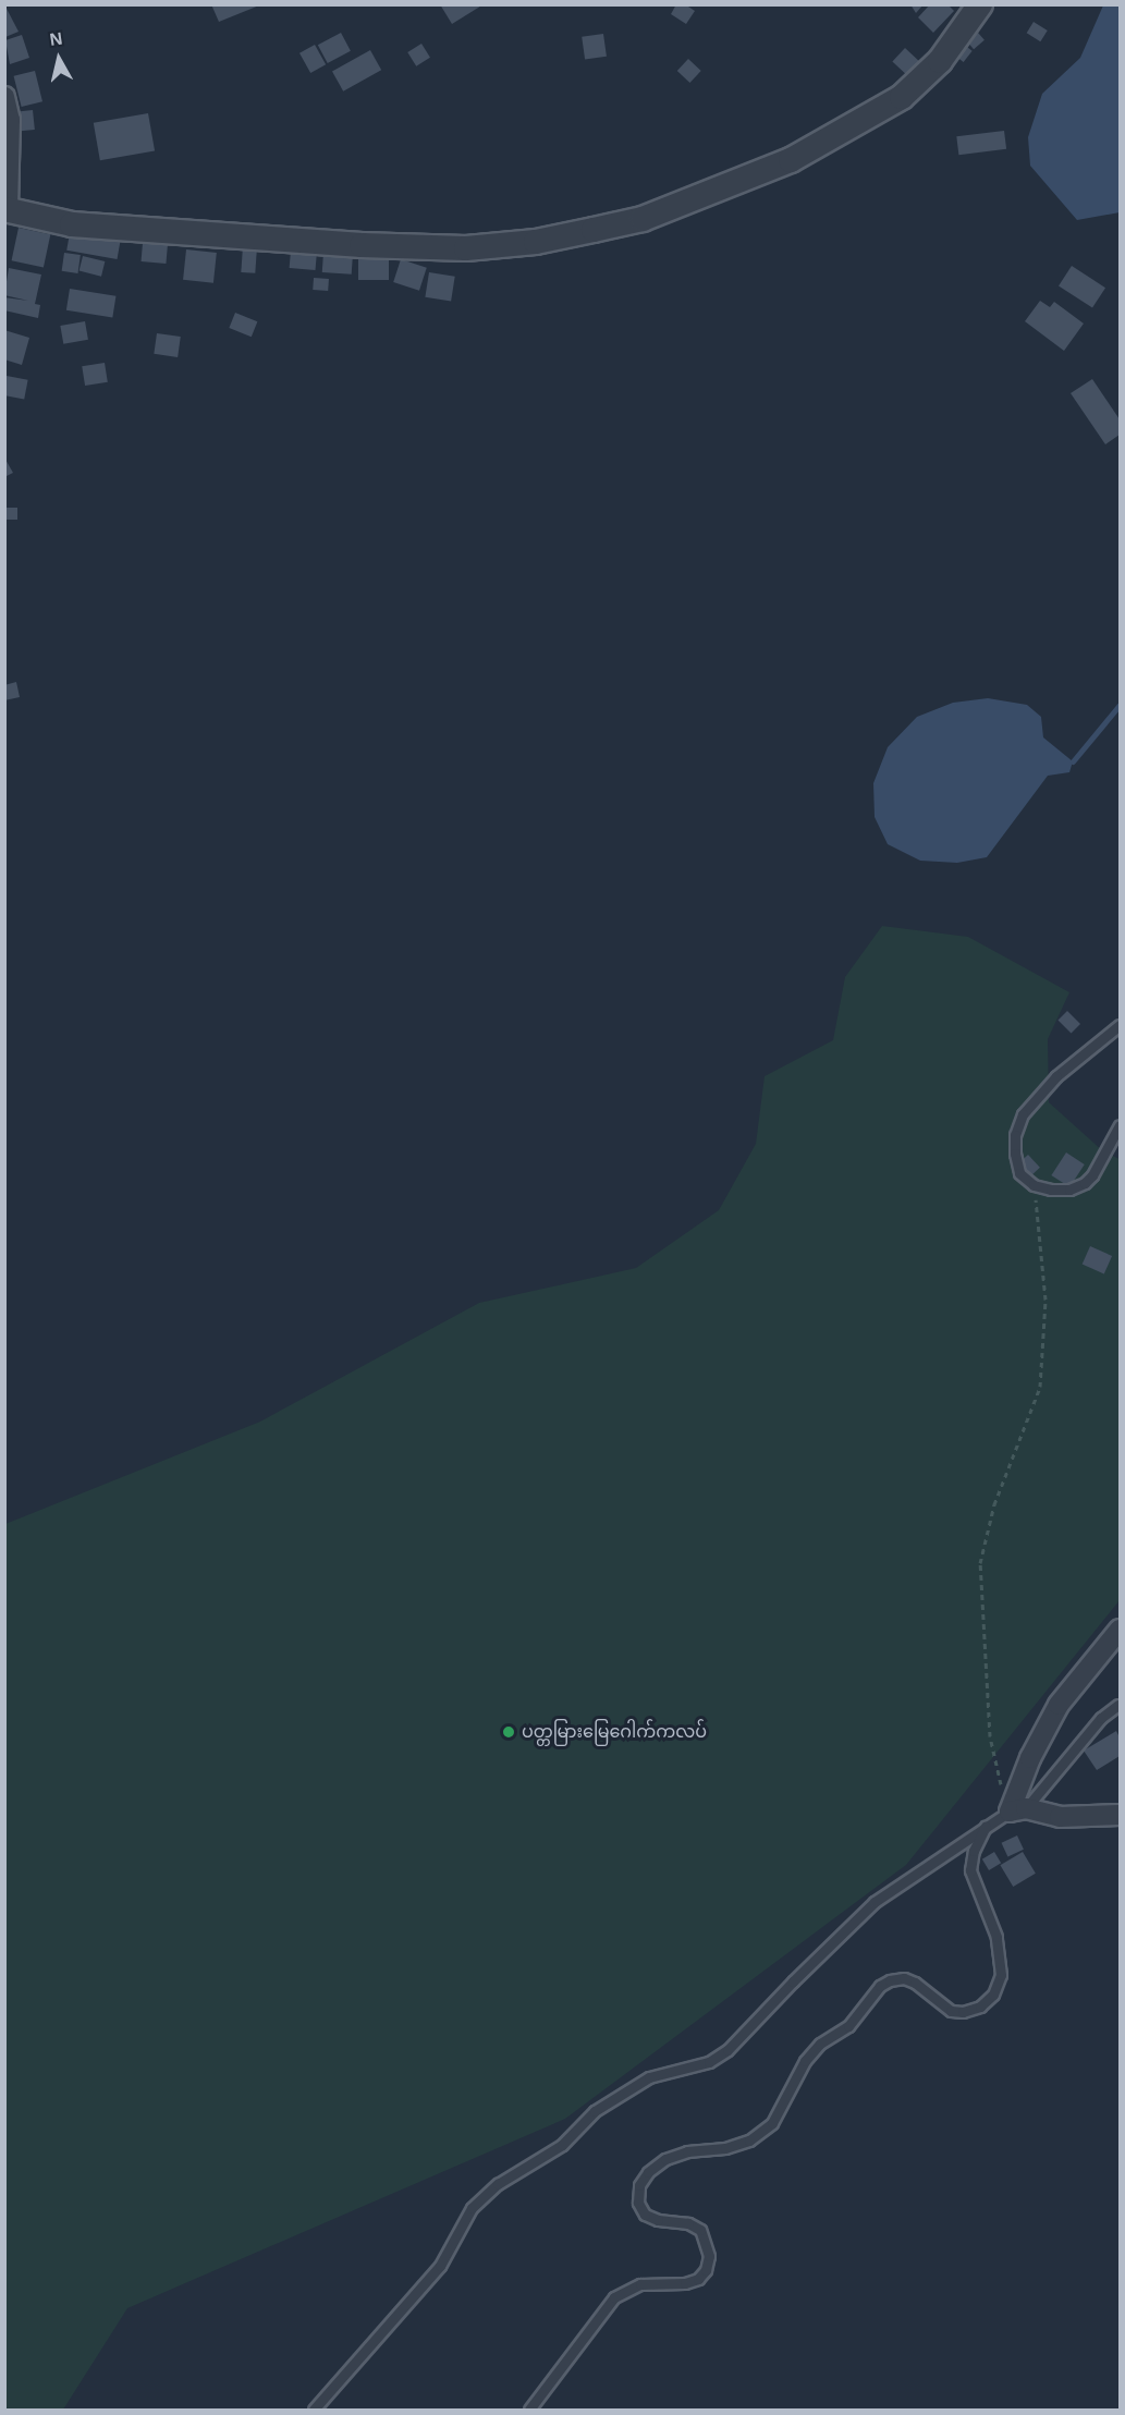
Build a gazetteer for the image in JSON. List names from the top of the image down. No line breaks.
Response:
{"places":["ပတ္တမြားမြေဂေါက်ကလပ်"],"north":"top"}
